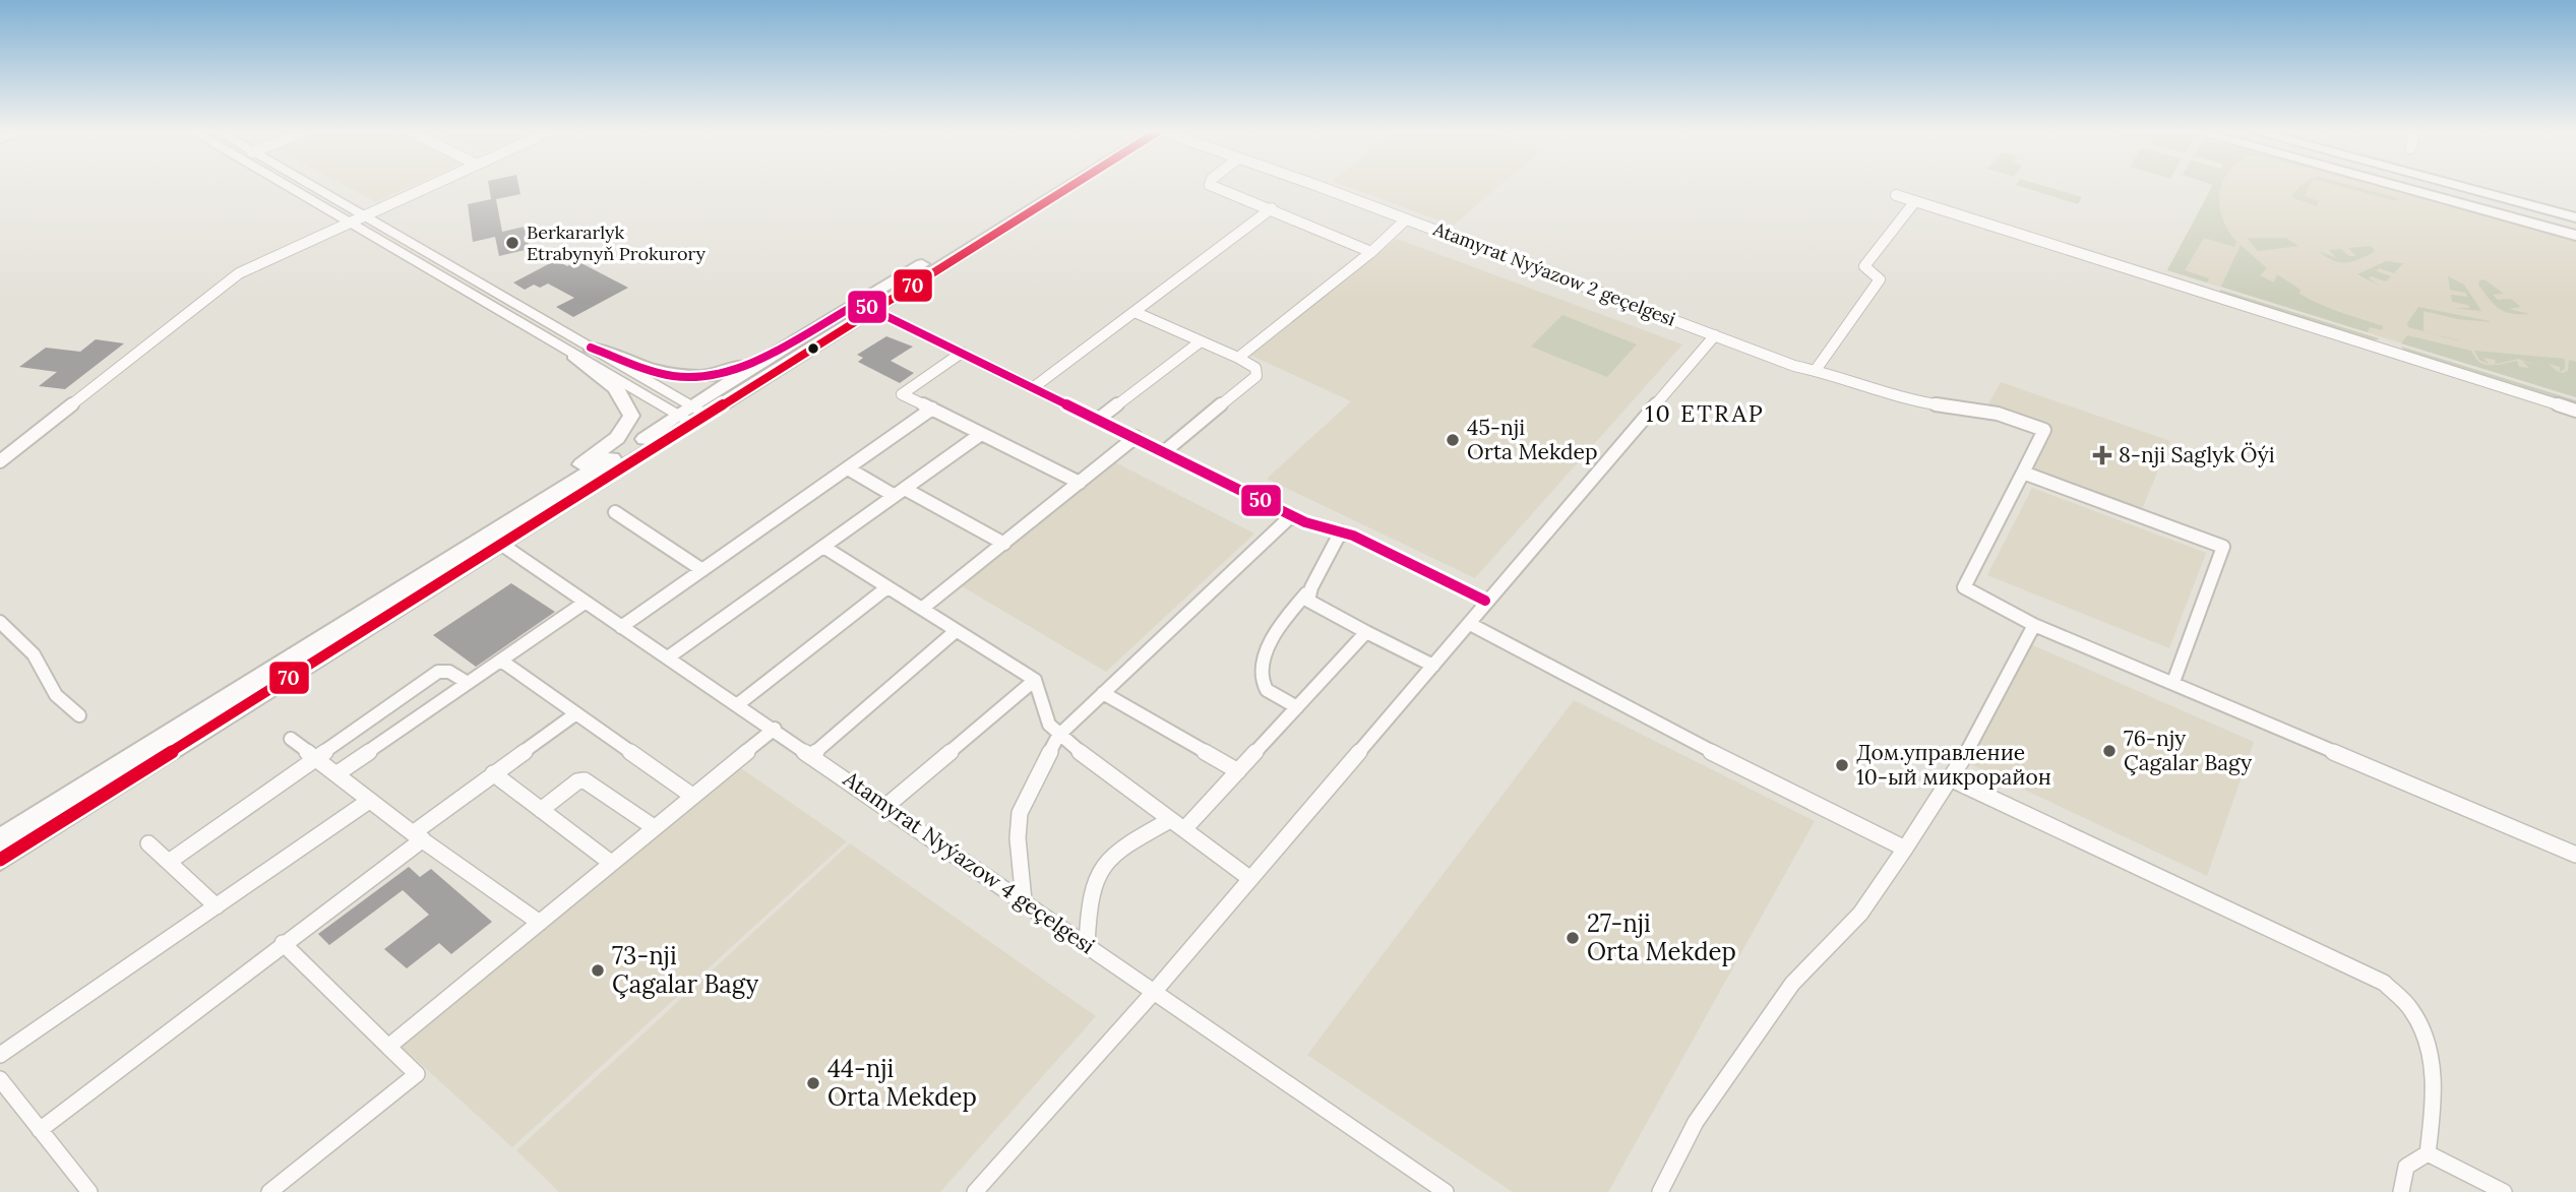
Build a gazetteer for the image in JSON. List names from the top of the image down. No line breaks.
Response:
{"streets":{"street":["Atamyrat Nyýazow 2 geçelgesi","Atamyrat Nyýazow 4 geçelgesi"]},"districts":["10 ETRAP"],"places":{"other":["Berkararlyk Etrabynyň Prokurory","45-nji Orta Mekdep","76-njy Çagalar Bagy","Дом.управление 10-ый микрорайон","27-nji Orta Mekdep","73-nji Çagalar Bagy","44-nji Orta Mekdep"],"health":["8-nji Saglyk Öýi"]},"lines":["transit line 70","transit line 50"]}
